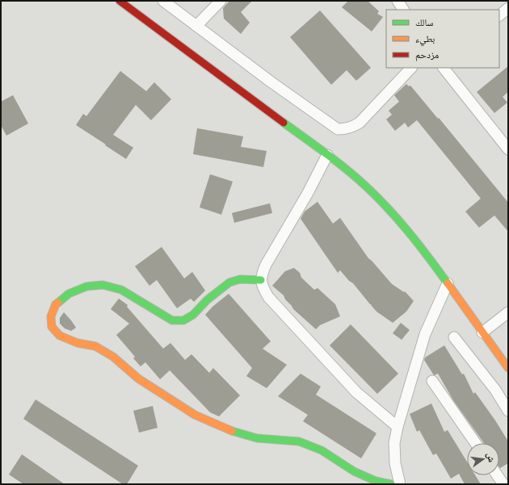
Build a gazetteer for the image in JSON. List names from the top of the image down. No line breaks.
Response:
{"legend":["سالك","بطيء","مزدحم"],"north":"right"}
